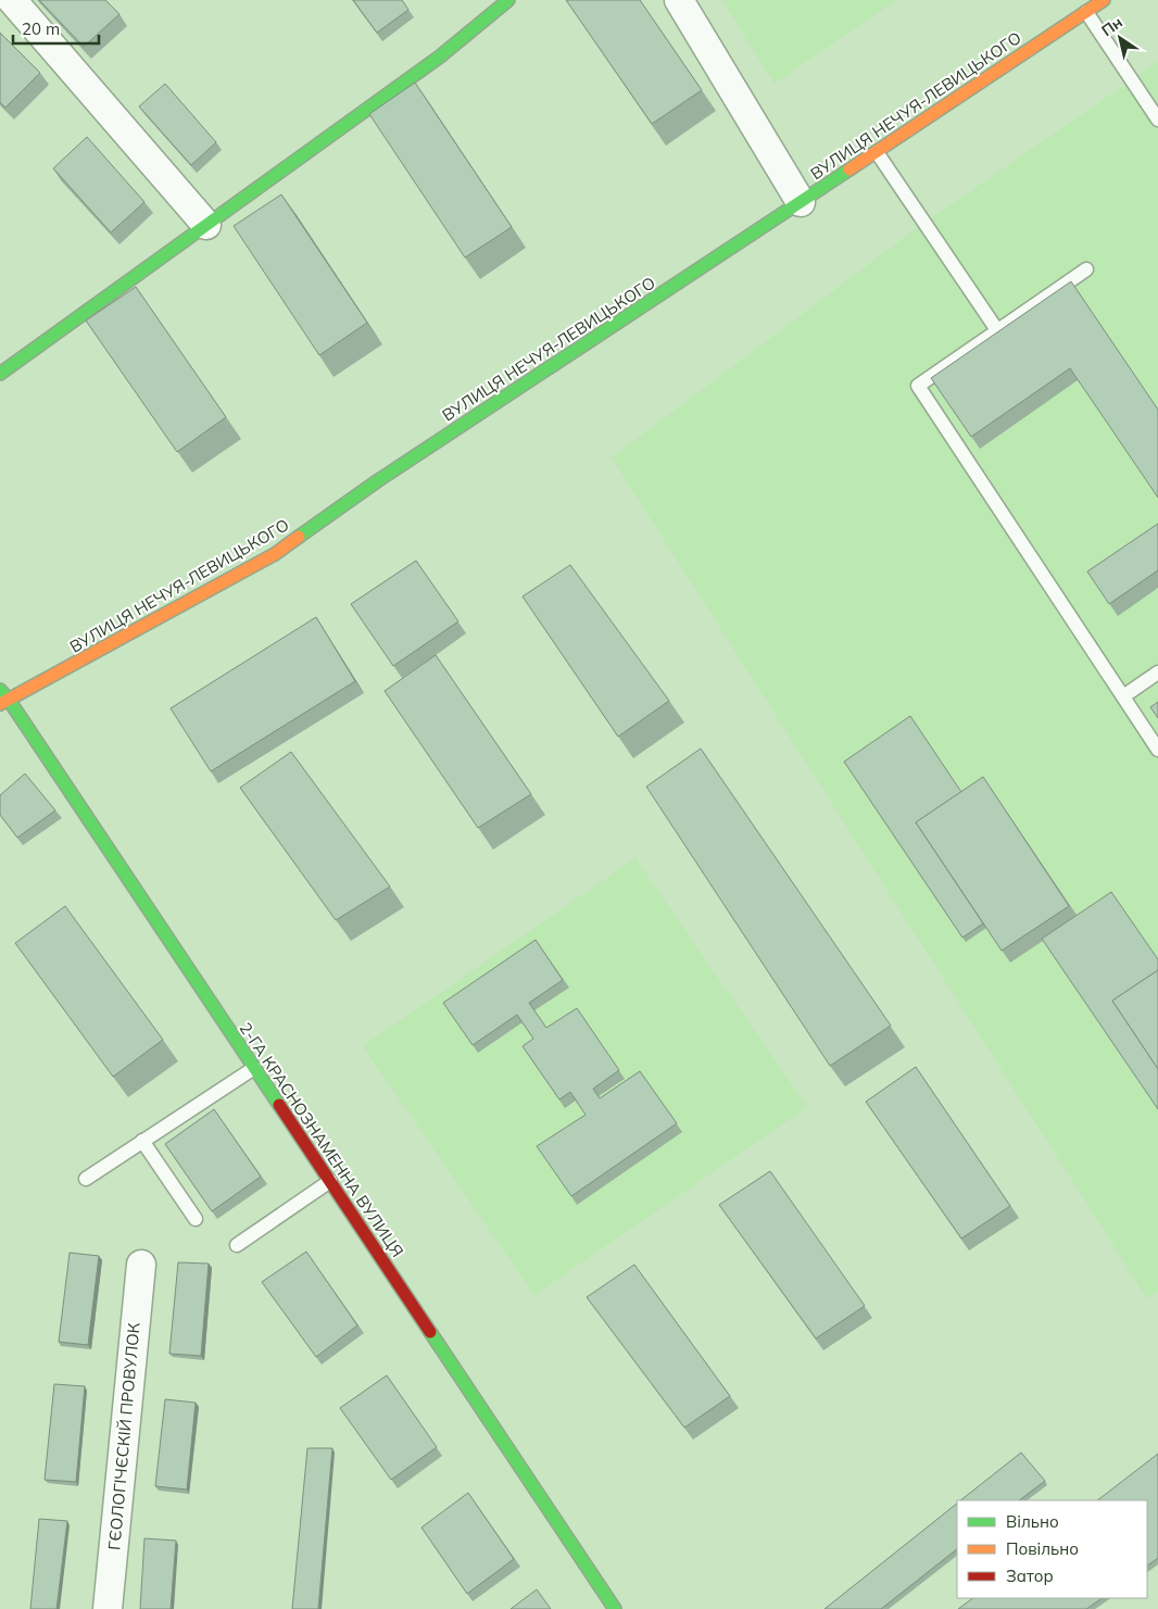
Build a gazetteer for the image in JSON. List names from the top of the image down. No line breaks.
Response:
{"streets":{"street":["ВУЛИЦЯ НЕЧУЯ-ЛЕВИЦЬКОГО","2-ГА КРАСНОЗНАМЕННА ВУЛИЦЯ","ГЄОЛОГІЧЄСКІЙ ПРОВУЛОК"]},"crossings":[["ВУЛИЦЯ НЕЧУЯ-ЛЕВИЦЬКОГО","2-ГА КРАСНОЗНАМЕННА ВУЛИЦЯ"]],"legend":["Вільно","Повільно","Затор"],"scale_bar":"20 m","north":"top left"}
